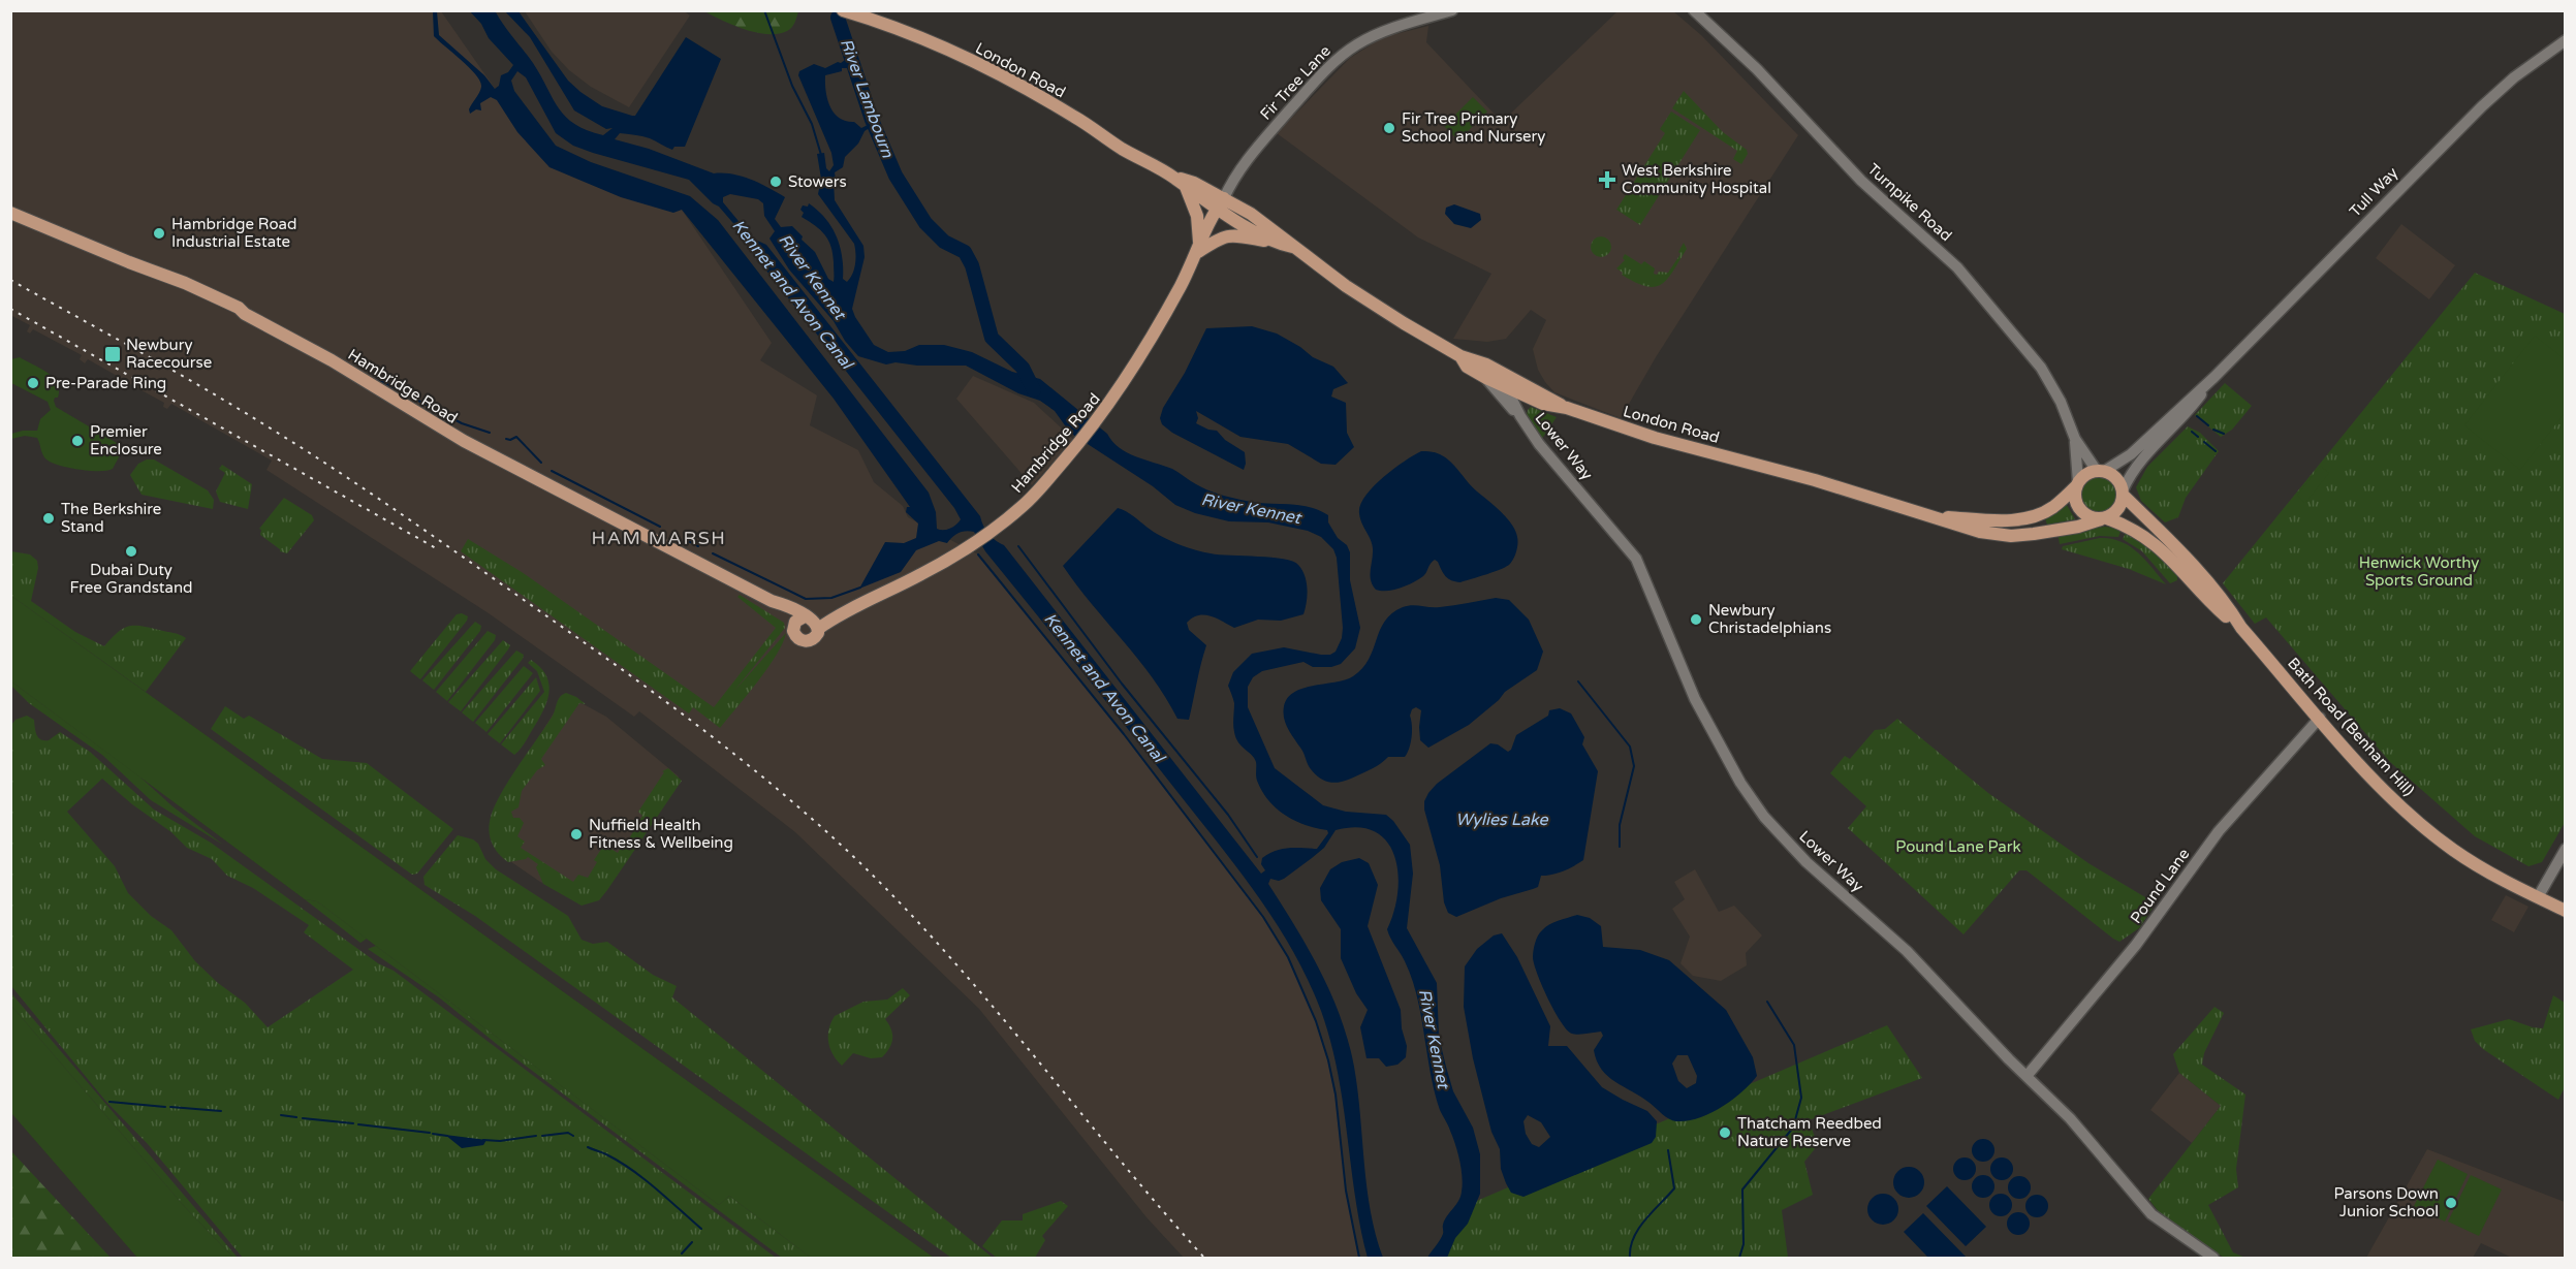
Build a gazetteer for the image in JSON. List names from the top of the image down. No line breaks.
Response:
{"streets":{"main road":["London Road","Hambridge Road","Bath Road (Benham Hill)"],"street":["Fir Tree Lane","Tull Way","Turnpike Road","Lower Way","Pound Lane"]},"crossings":[["London Road","Fir Tree Lane"],["London Road","Hambridge Road"],["London Road","Lower Way"],["Fir Tree Lane","Hambridge Road"],["Tull Way","Turnpike Road"],["Tull Way","Bath Road (Benham Hill)"],["Turnpike Road","Bath Road (Benham Hill)"],["Lower Way","Pound Lane"],["Bath Road (Benham Hill)","Pound Lane"]],"districts":["HAM MARSH"],"water":["River Lambourn","River Kennet","Kennet and Avon Canal","Wylies Lake"],"parks":["Henwick Worthy Sports Ground","Pound Lane Park"],"places":{"other":["Fir Tree Primary School and Nursery","Stowers","Hambridge Road Industrial Estate","Pre-Parade Ring","Premier Enclosure","The Berkshire Stand","Dubai Duty Free Grandstand","Newbury Christadelphians","Nuffield Health Fitness & Wellbeing","Thatcham Reedbed Nature Reserve","Parsons Down Junior School"],"health":["West Berkshire Community Hospital"],"transit":["Newbury Racecourse"]}}
